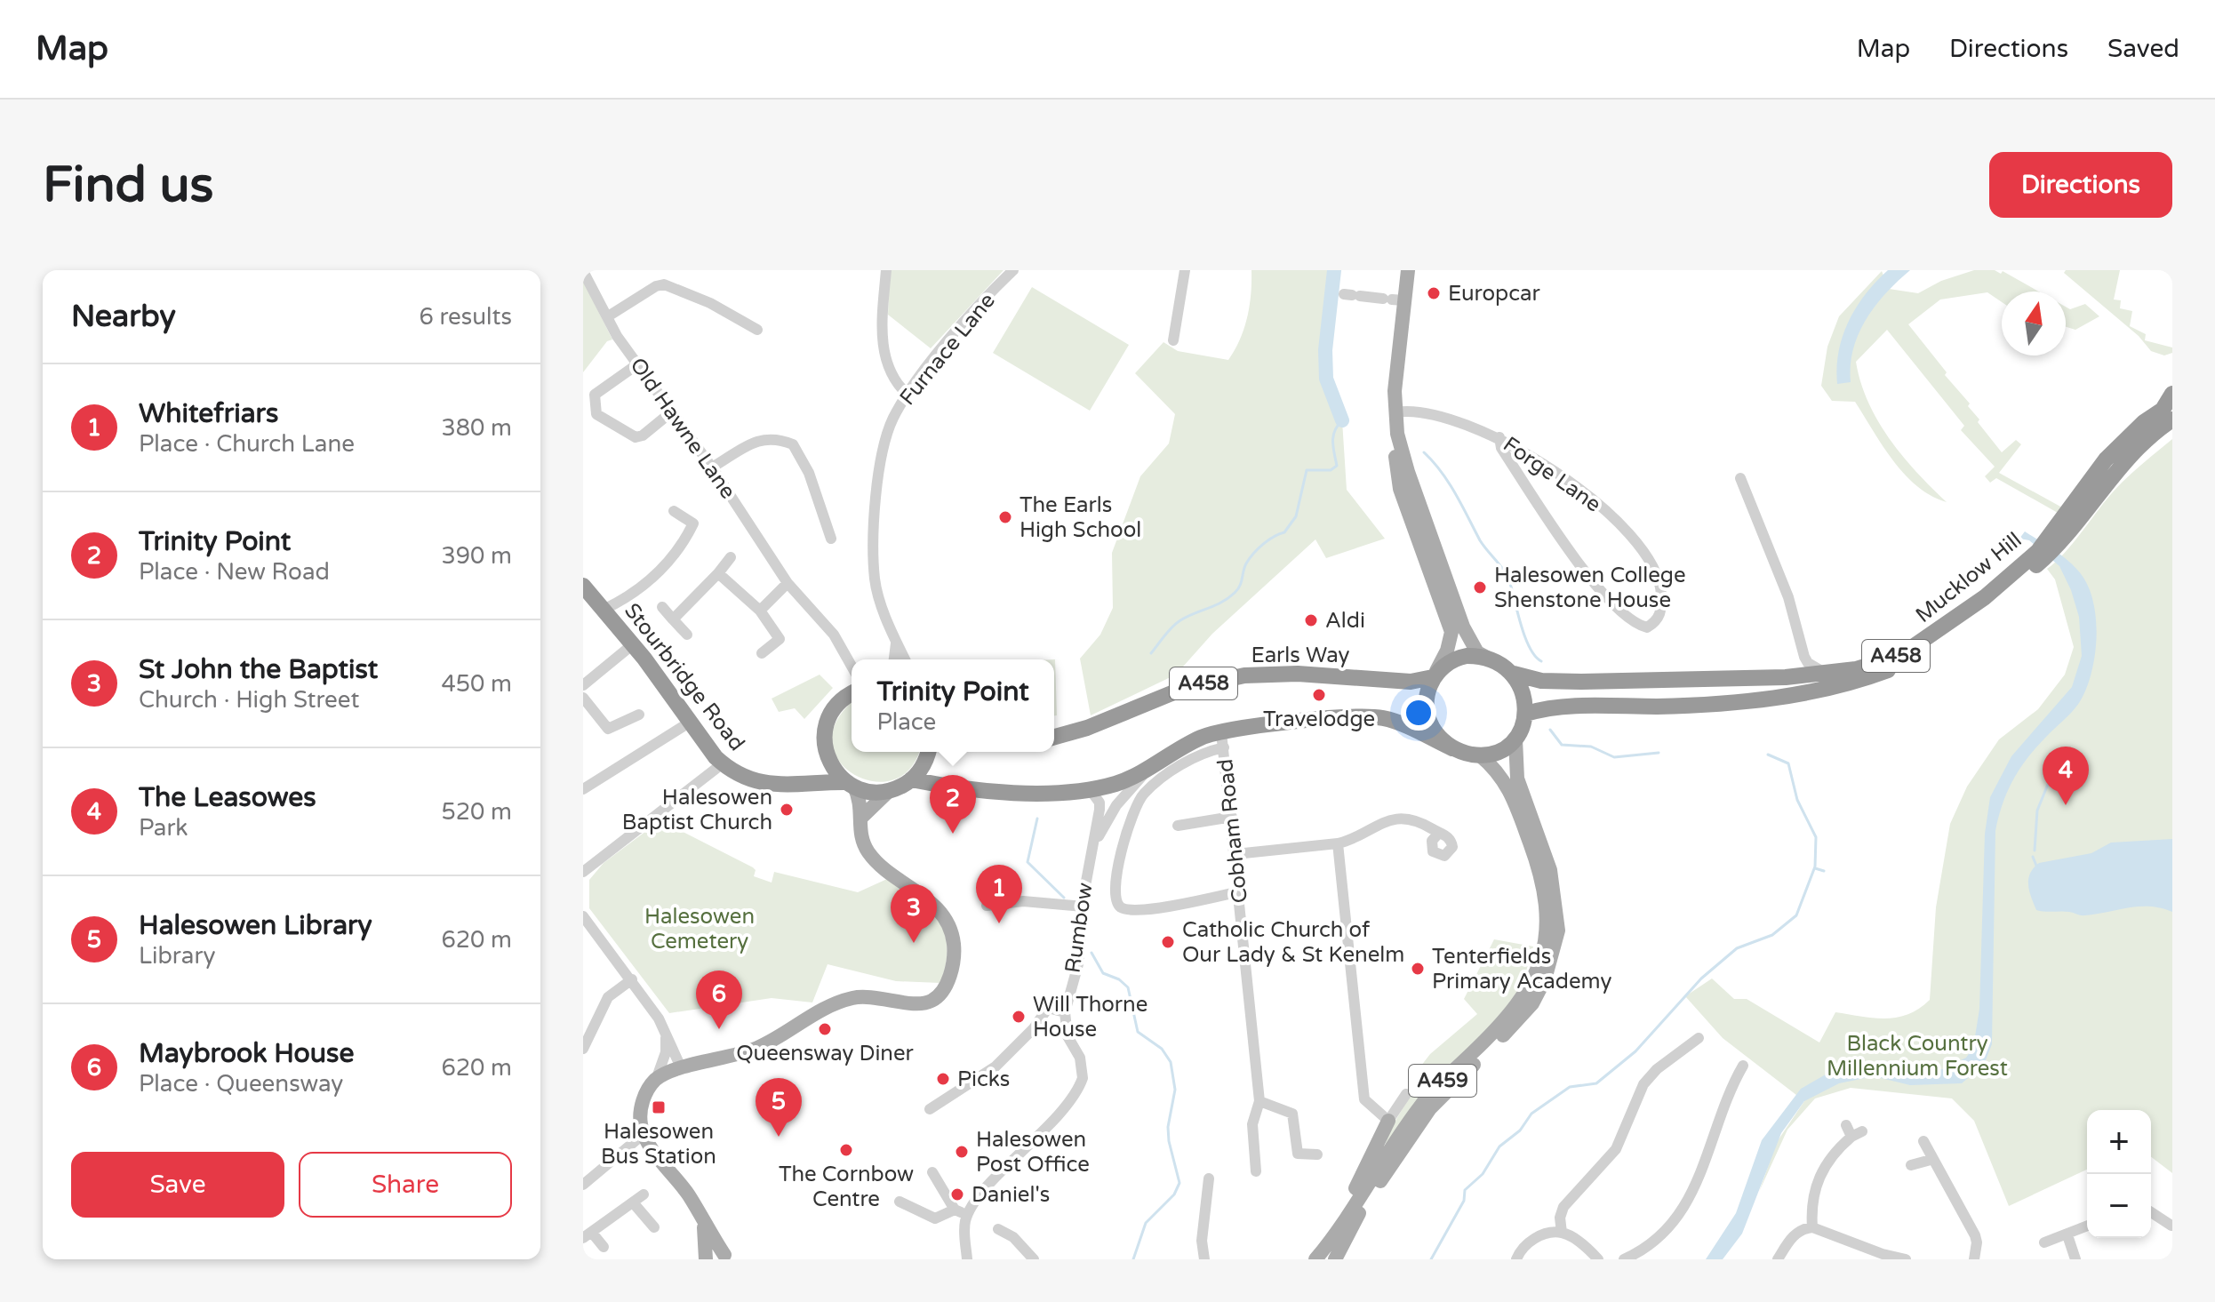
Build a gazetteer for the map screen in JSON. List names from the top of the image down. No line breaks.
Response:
{"streets":{"highway":["Mucklow Hill","Earls Way","A458","Stourbridge Road"],"main road":["A459"],"street":["Furnace Lane","Old Hawne Lane","Forge Lane","Cobham Road","Rumbow"]},"crossings":[["Mucklow Hill","Earls Way"],["Mucklow Hill","A458"],["Mucklow Hill","A459"],["Earls Way","A458"],["Earls Way","A459"],["A458","Cobham Road"],["A458","Rumbow"],["A458","A459"]],"parks":["Halesowen Cemetery","Black Country Millennium Forest"],"places":{"other":["Europcar","The Earls High School","Halesowen College Shenstone House","Aldi","Travelodge","Halesowen Baptist Church","Catholic Church of Our Lady & St Kenelm","Tenterfields Primary Academy","Will Thorne House","Queensway Diner","Picks","The Cornbow Centre","Halesowen Post Office","Daniel's"],"transit":["Halesowen Bus Station"]},"north":"top","page":{"header":"Map","nav":["Map","Directions","Saved"],"buttons":["Directions",["Save","Share"]],"title":"Find us","heading":["Nearby","6 results"],"list":[{"mark":"1","name":"Whitefriars","note":"Place · Church Lane","value":"380 m"},{"mark":"2","name":"Trinity Point","note":"Place · New Road","value":"390 m"},{"mark":"3","name":"St John the Baptist","note":"Church · High Street","value":"450 m"},{"mark":"4","name":"The Leasowes","note":"Park","value":"520 m"},{"mark":"5","name":"Halesowen Library","note":"Library","value":"620 m"},{"mark":"6","name":"Maybrook House","note":"Place · Queensway","value":"620 m"}],"popup":["Trinity Point","Place"],"pins":["4","2","1","3","6","5"],"map_buttons":["+","−"]}}
